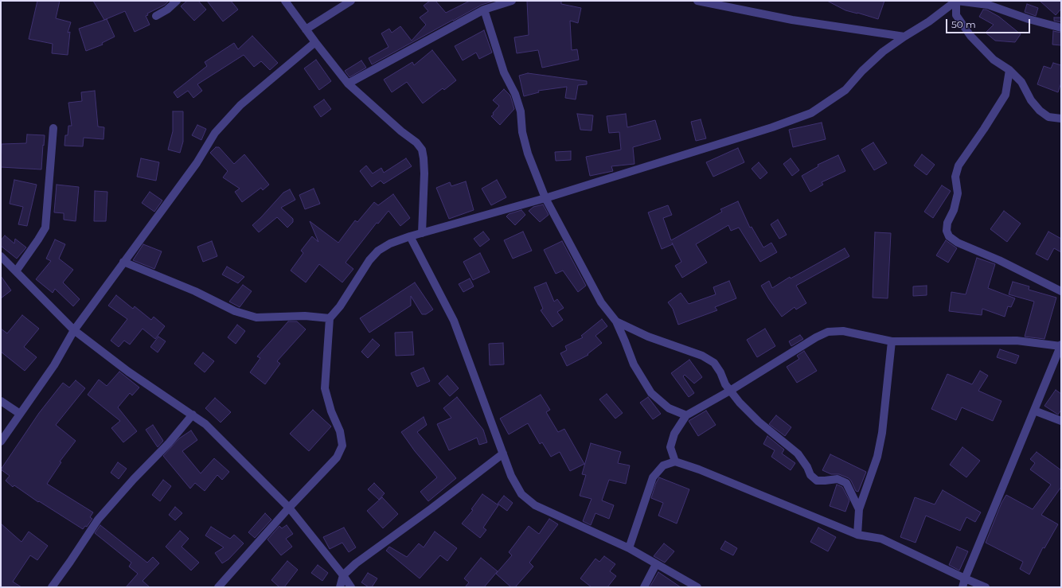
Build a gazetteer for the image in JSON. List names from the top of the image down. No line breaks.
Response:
{"scale_bar":"50 m"}
